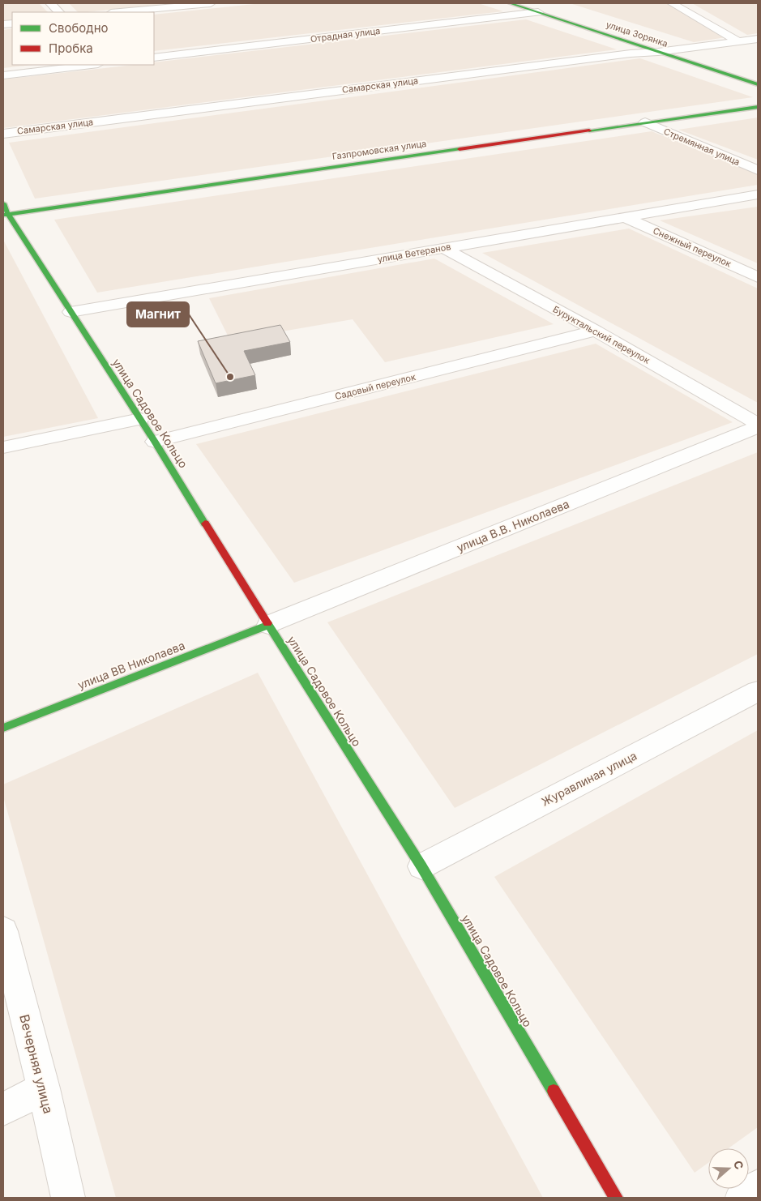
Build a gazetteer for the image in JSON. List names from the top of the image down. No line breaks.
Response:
{"streets":{"street":["улица Зорянка","Отрадная улица","Самарская улица","Стремянная улица","Газпромовская улица","Снежный переулок","улица Ветеранов","Буруктальский переулок","Садовый переулок","улица Садовое Кольцо","улица В.В. Николаева","улица ВВ Николаева","Журавлиная улица","Вечерняя улица"]},"crossings":[["улица Зорянка","Отрадная улица"],["улица Зорянка","Самарская улица"],["Стремянная улица","Газпромовская улица"],["Газпромовская улица","улица Садовое Кольцо"],["Снежный переулок","улица Ветеранов"],["улица Ветеранов","Буруктальский переулок"],["улица Ветеранов","улица Садовое Кольцо"],["Буруктальский переулок","Садовый переулок"],["Буруктальский переулок","улица В.В. Николаева"],["Садовый переулок","улица Садовое Кольцо"],["улица Садовое Кольцо","улица В.В. Николаева"],["улица Садовое Кольцо","улица ВВ Николаева"],["улица Садовое Кольцо","Журавлиная улица"],["улица В.В. Николаева","улица ВВ Николаева"]],"places":["Магнит"],"legend":["Свободно","Пробка"],"north":"right"}
